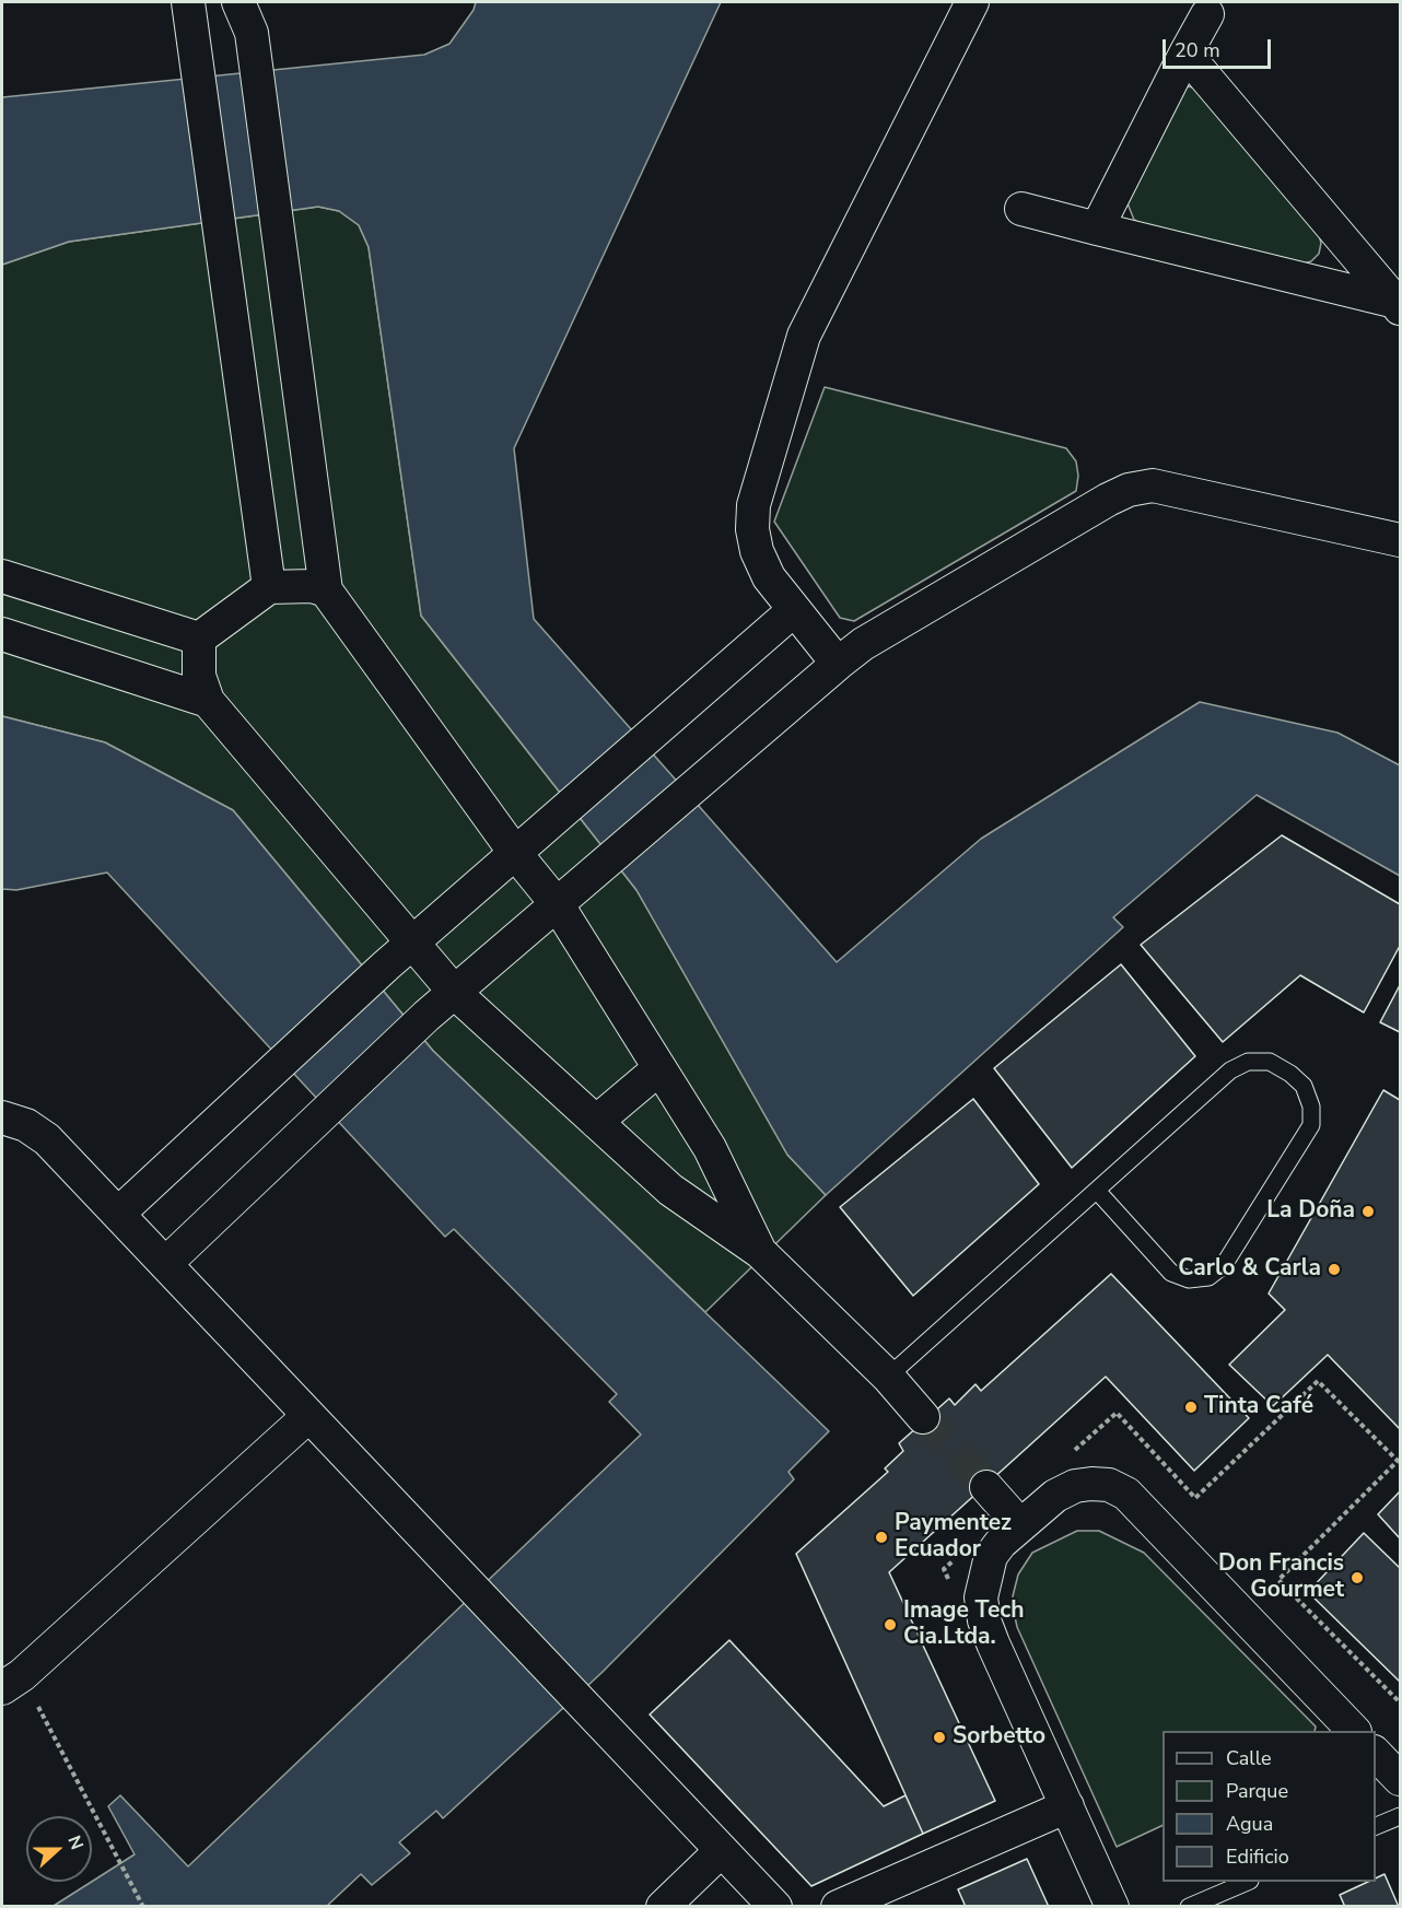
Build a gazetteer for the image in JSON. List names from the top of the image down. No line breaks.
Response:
{"places":["La Doña","Carlo & Carla","Tinta Café","Paymentez Ecuador","Don Francis Gourmet","Image Tech Cia.Ltda.","Sorbetto"],"legend":["Calle","Parque","Agua","Edificio"],"scale_bar":"20 m","north":"right"}
